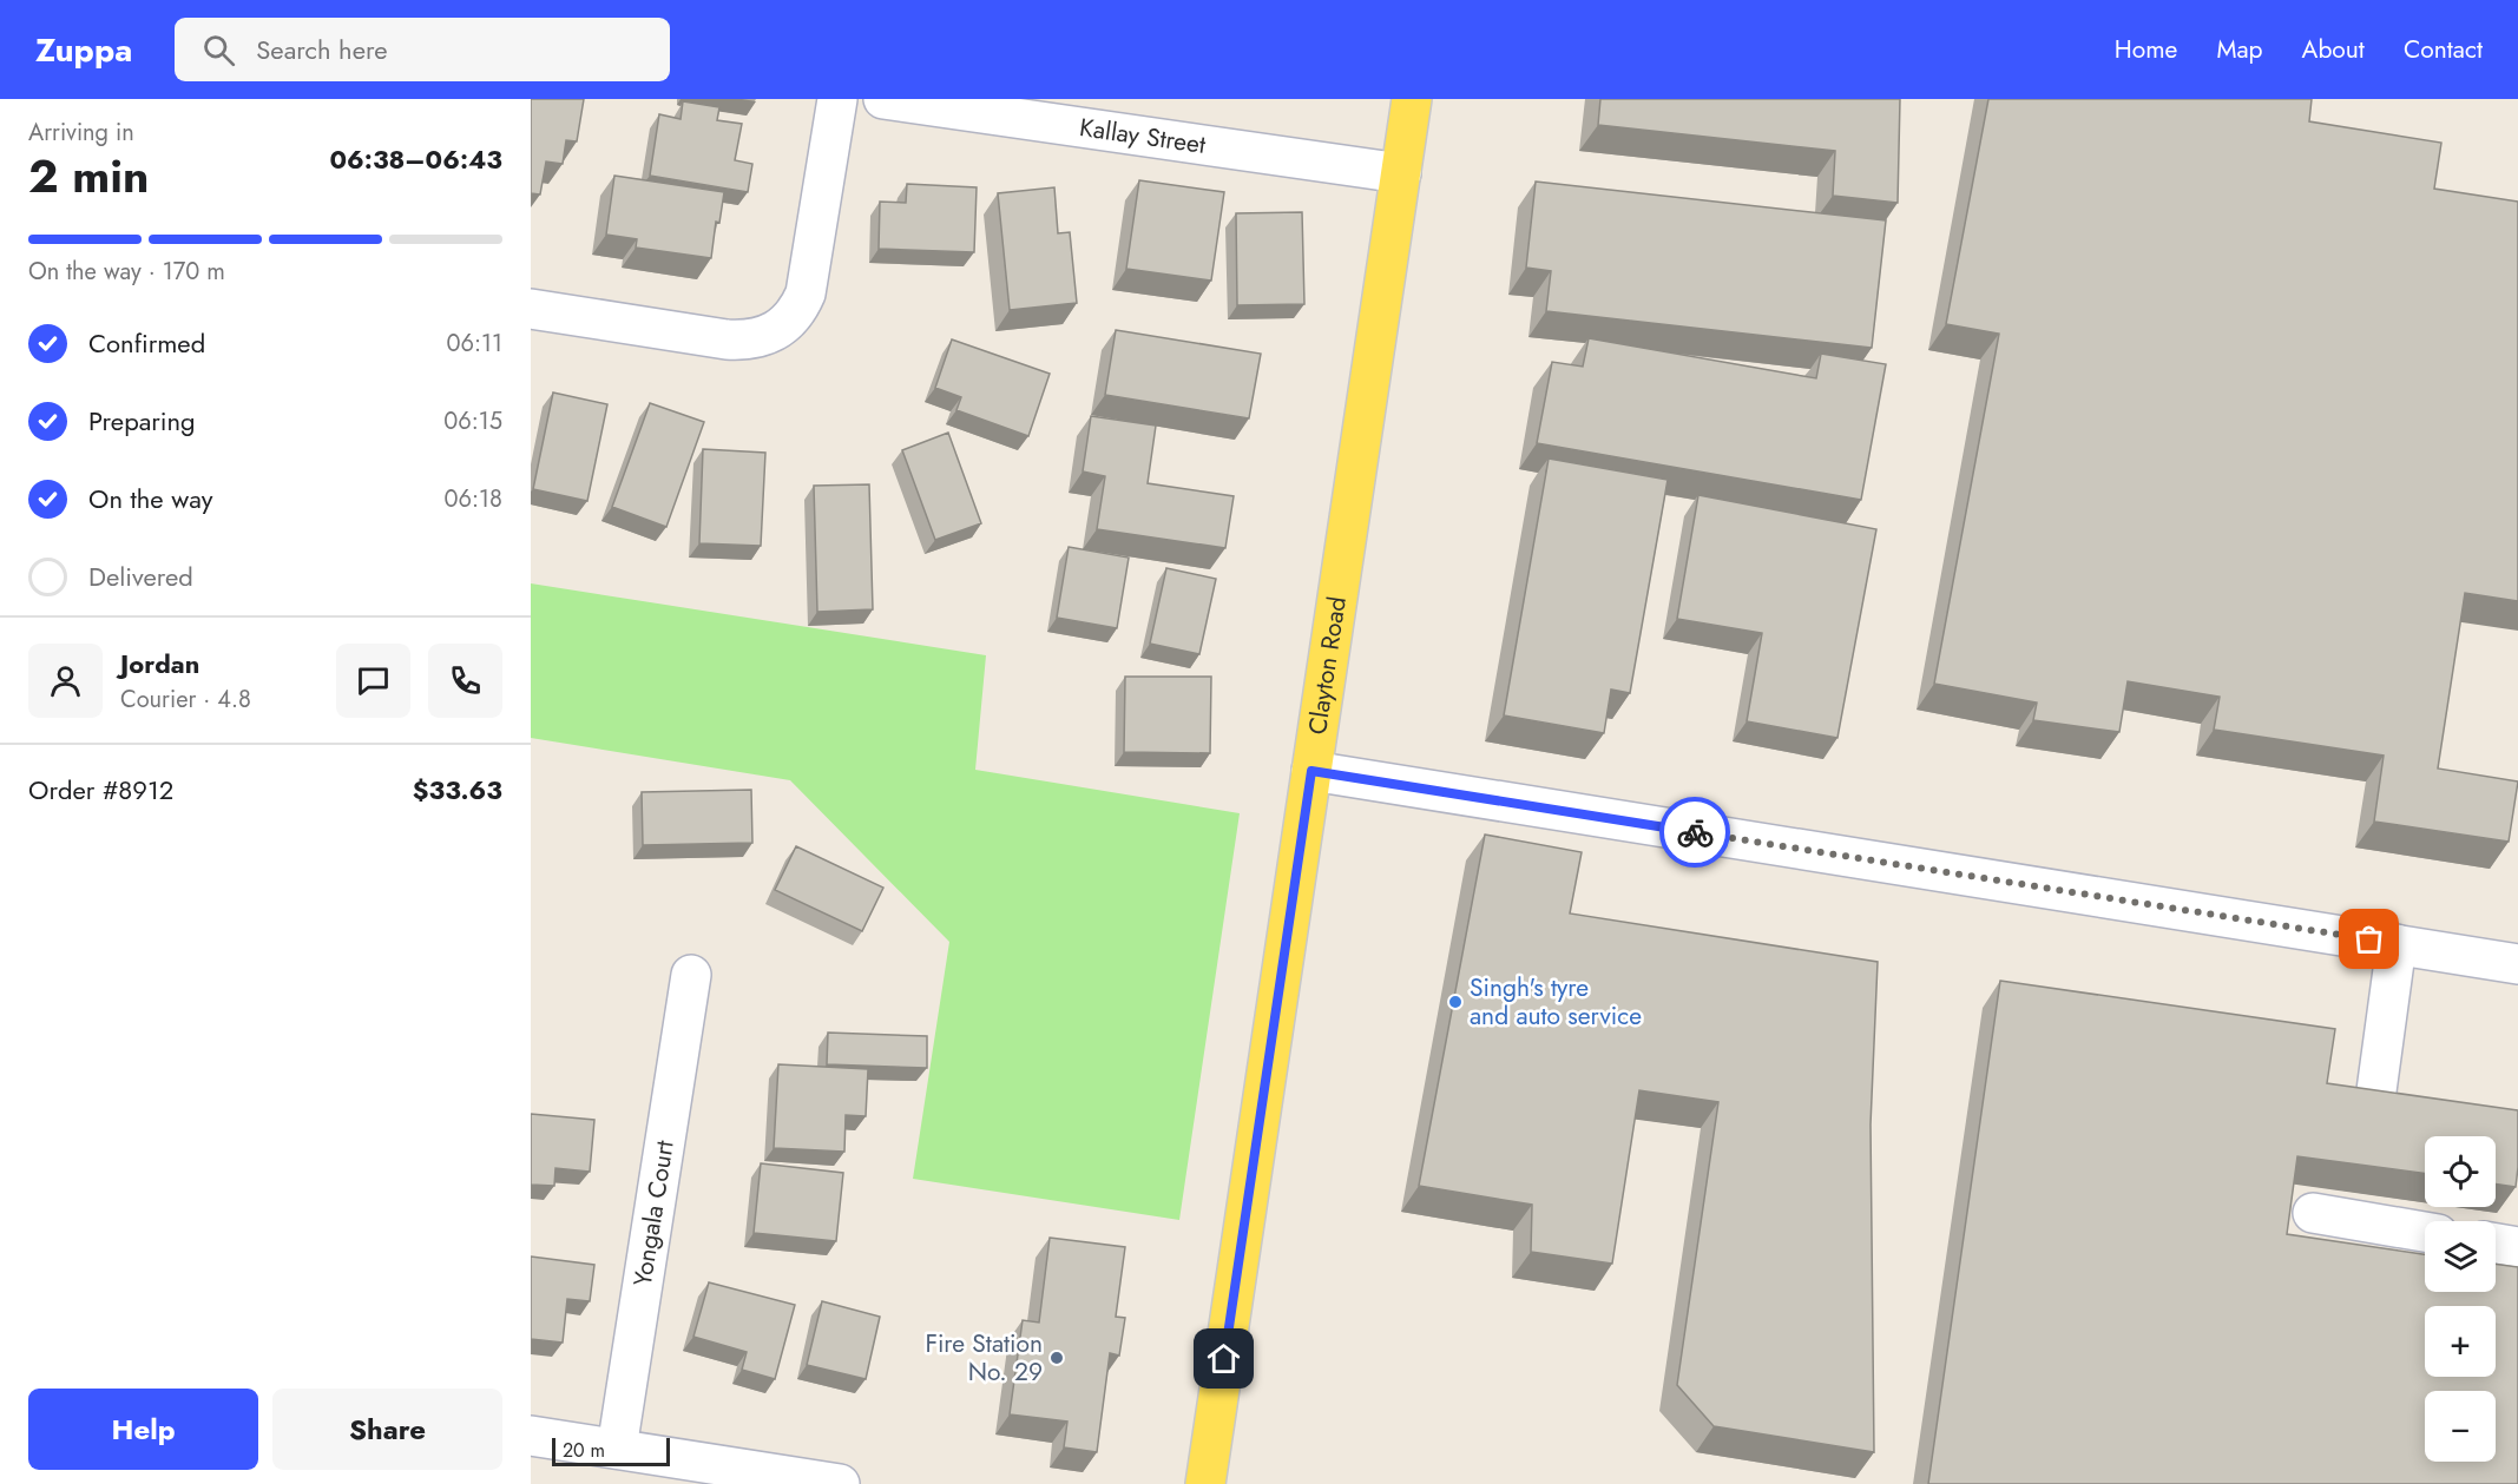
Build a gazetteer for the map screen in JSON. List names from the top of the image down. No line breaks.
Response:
{"streets":{"main road":["Clayton Road"],"street":["Kallay Street","Yongala Court"]},"crossings":[["Kallay Street","Clayton Road"]],"places":["Singh's tyre and auto service","Fire Station No. 29"],"scale_bar":"20 m","page":{"header":"Zuppa","search":"Search here","nav":["Home","Map","About","Contact"],"heading":["2 min","Arriving in","06:38–06:43"],"panel":["Jordan","Courier · 4.8","Order #8912","$33.63"],"bar":"On the way · 170 m","list":[["Confirmed","06:11"],["Preparing","06:15"],["On the way","06:18"],"Delivered"],"map_buttons":["+","−"],"buttons":["Help","Share"],"scale":"20 m"}}
